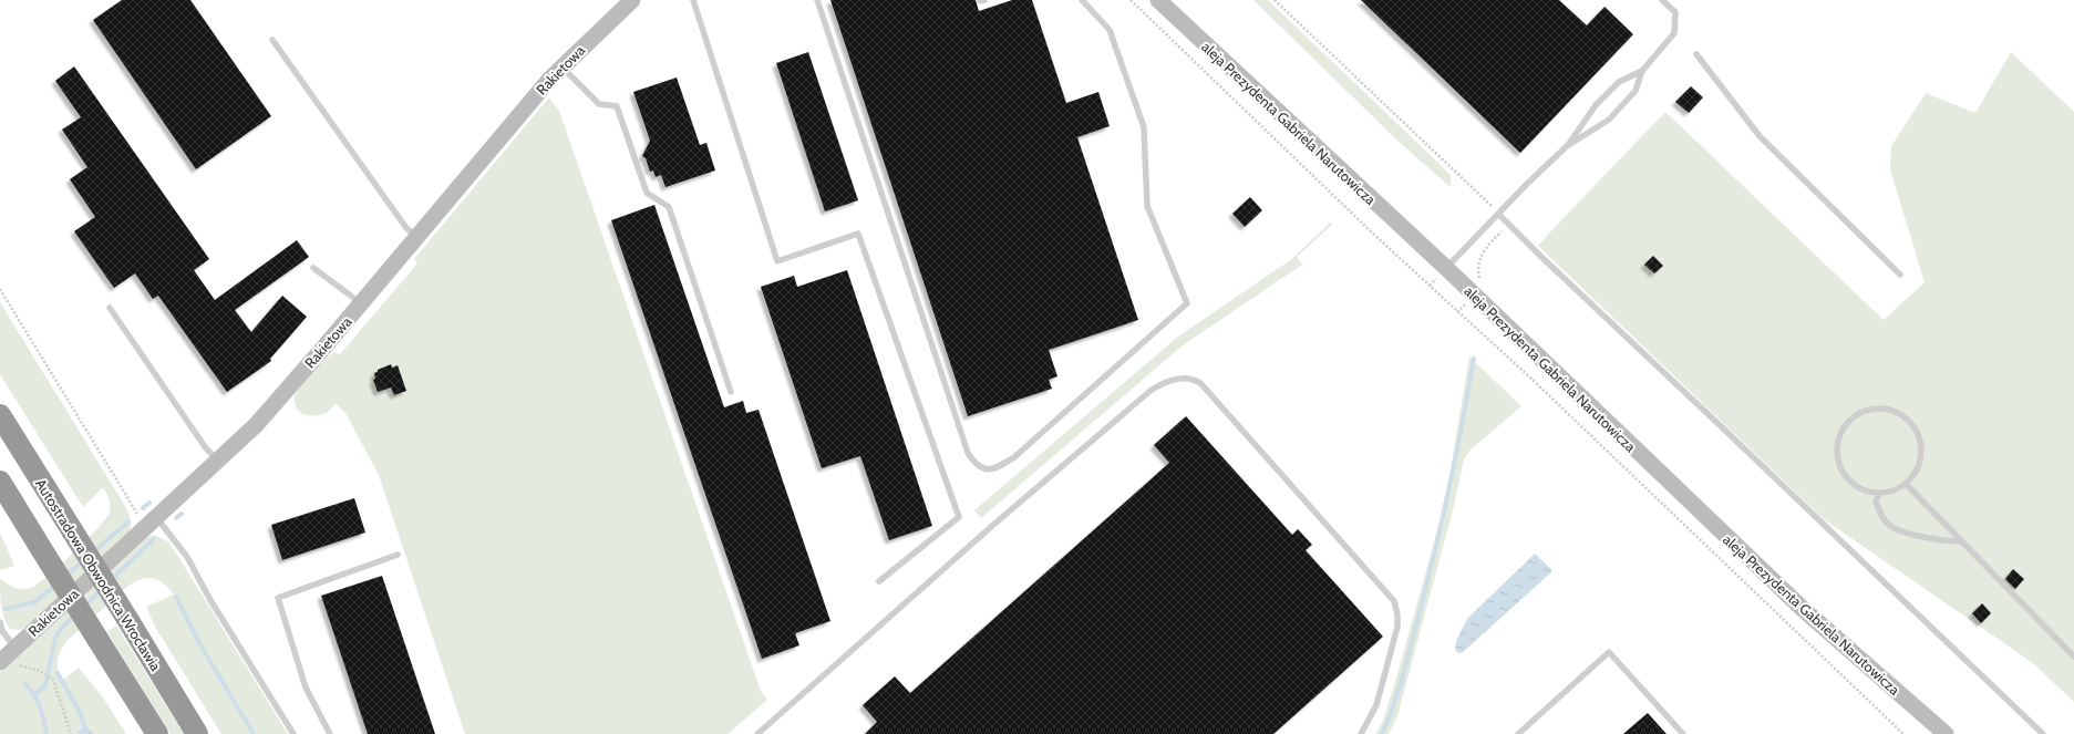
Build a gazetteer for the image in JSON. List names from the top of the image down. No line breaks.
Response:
{"streets":{"highway":["Autostradowa Obwodnica Wrocławia"],"street":["Rakietowa","aleja Prezydenta Gabriela Narutowicza"]}}
